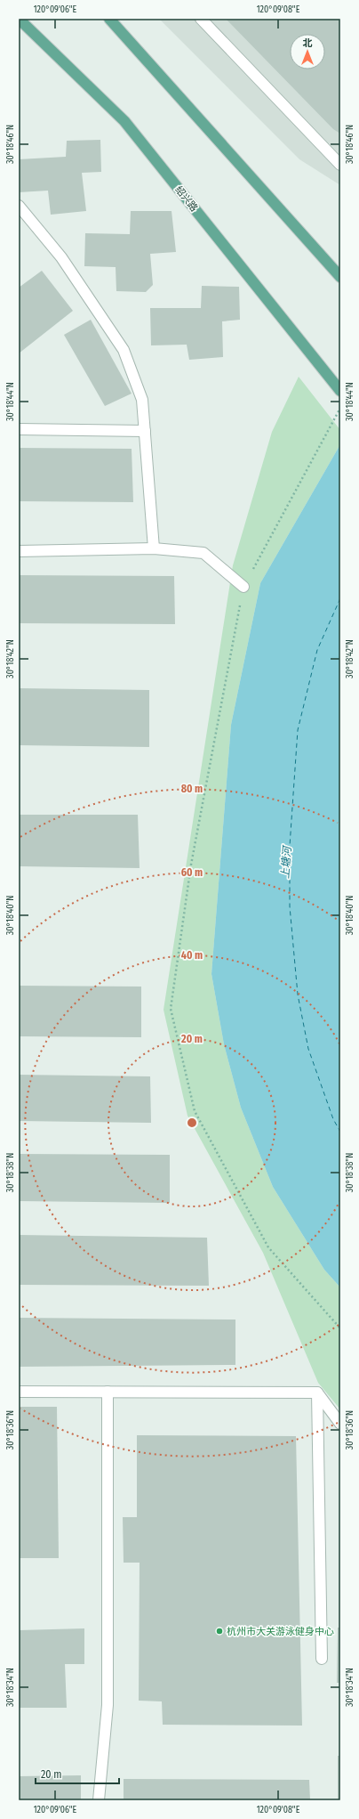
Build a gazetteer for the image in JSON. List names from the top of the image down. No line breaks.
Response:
{"streets":{"main road":["绍兴路"]},"water":["上塘河"],"places":["杭州市大关游泳健身中心"],"scale_bar":"20 m","north":"top","coordinates":["120°09'06\"E","120°09'08\"E","30°18'46\"N","30°18'44\"N","30°18'42\"N","30°18'40\"N","30°18'38\"N","30°18'36\"N","30°18'34\"N"],"rings":["80 m","60 m","40 m","20 m"]}
